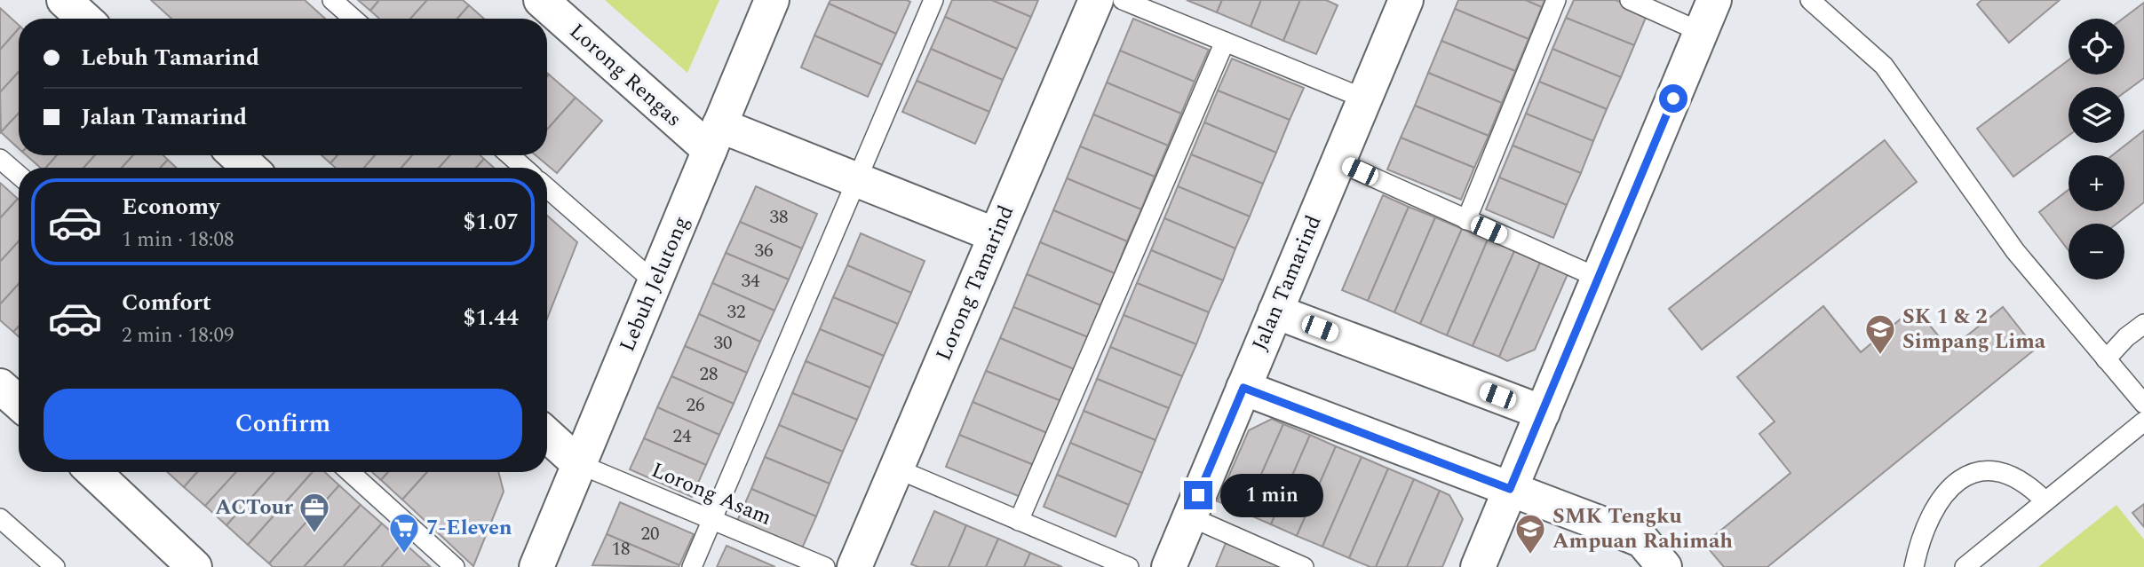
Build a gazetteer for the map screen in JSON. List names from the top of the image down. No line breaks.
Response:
{"streets":{"street":["Lorong Rengas","Lorong Tamarind","Jalan Tamarind","Lebuh Jelutong"],"lane":["Lorong Asam"]},"crossings":[["Lorong Rengas","Lorong Tamarind"],["Lorong Rengas","Lebuh Jelutong"],["Lebuh Jelutong","Lorong Asam"]],"places":{"school or university":["SK 1 & 2 Simpang Lima","SMK Tengku Ampuan Rahimah"],"office":["ACTour"],"supermarket":["7-Eleven"]},"house_numbers":["38","36","34","32","30","28","26","24","20","18"],"page":{"map_buttons":["+","−"],"banner":["Lebuh Tamarind","Jalan Tamarind"],"list":[{"name":"Economy","note":"1 min · 18:08","value":"$1.07"},{"name":"Comfort","note":"2 min · 18:09","value":"$1.44"}],"buttons":"Confirm","bubble":"1 min"}}
